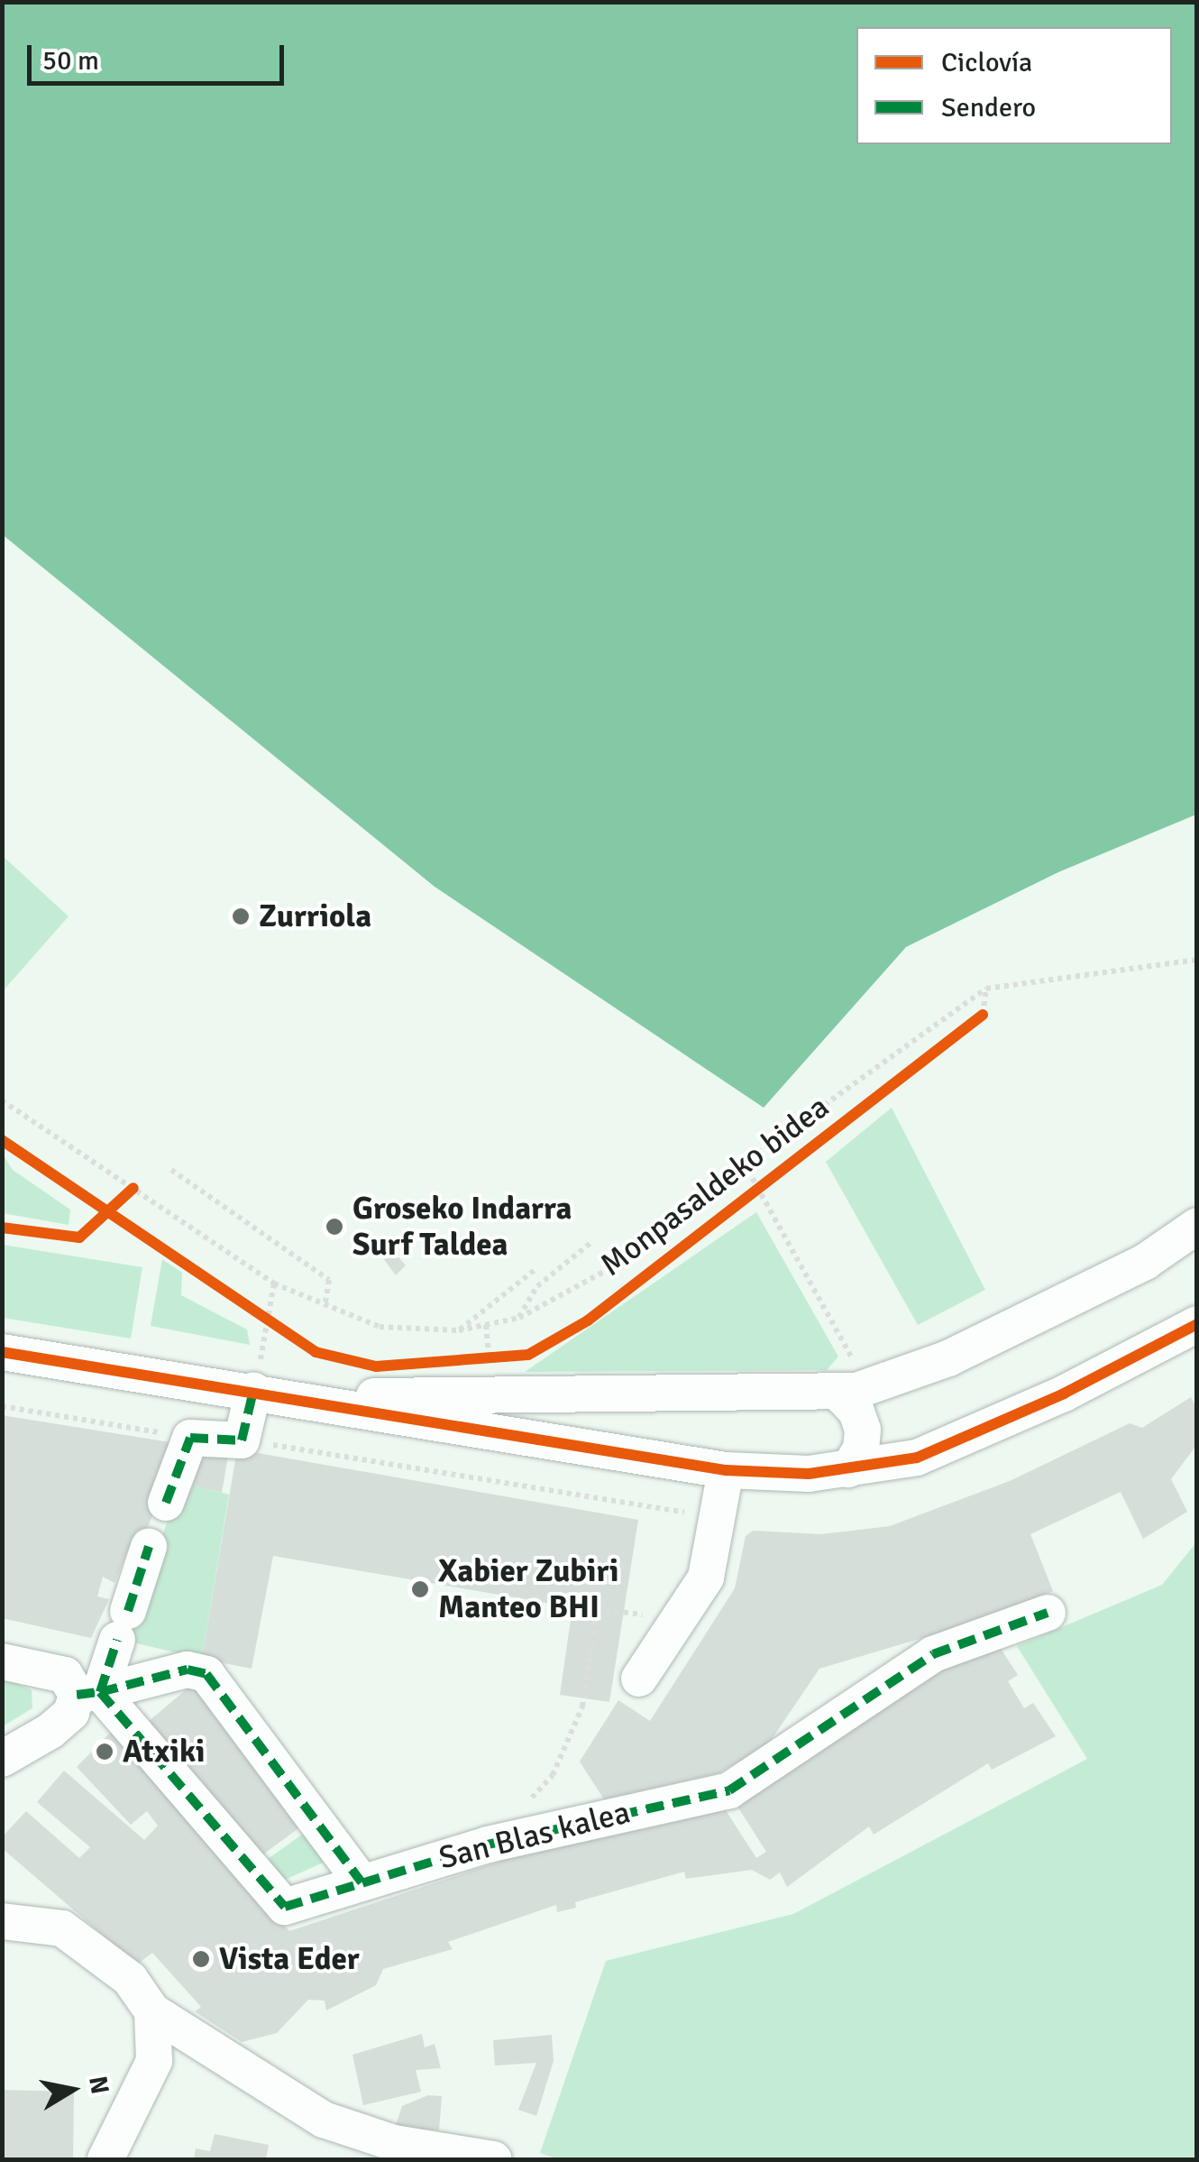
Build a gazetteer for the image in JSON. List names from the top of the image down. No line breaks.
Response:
{"streets":{"street":["San Blas kalea"],"cycle path":["Monpasaldeko bidea"]},"places":["Zurriola","Groseko Indarra Surf Taldea","Xabier Zubiri Manteo BHI","Atxiki","Vista Eder"],"legend":["Ciclovía","Sendero"],"scale_bar":"50 m","north":"right"}
